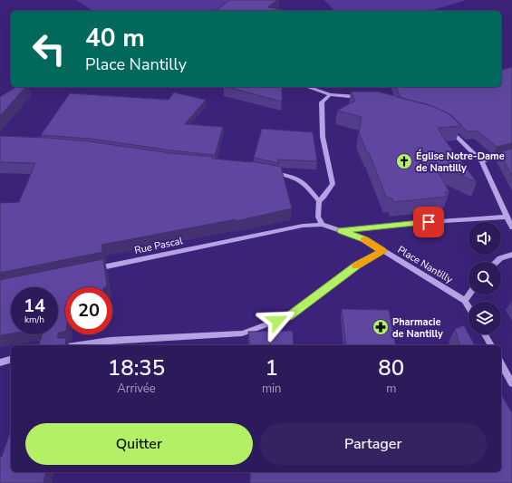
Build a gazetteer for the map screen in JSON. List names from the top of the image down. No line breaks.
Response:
{"streets":{"street":["Rue Pascal","Place Nantilly"]},"crossings":[["Rue Pascal","Place Nantilly"]],"places":{"church":["Église Notre-Dame de Nantilly"],"pharmacy":["Pharmacie de Nantilly"]},"page":{"turn":["40 m","Place Nantilly"],"speed":"14 km/h","limit":"20","eta":["18:35","Arrivée","1","min","80","m"],"buttons":["Quitter","Partager"]}}
